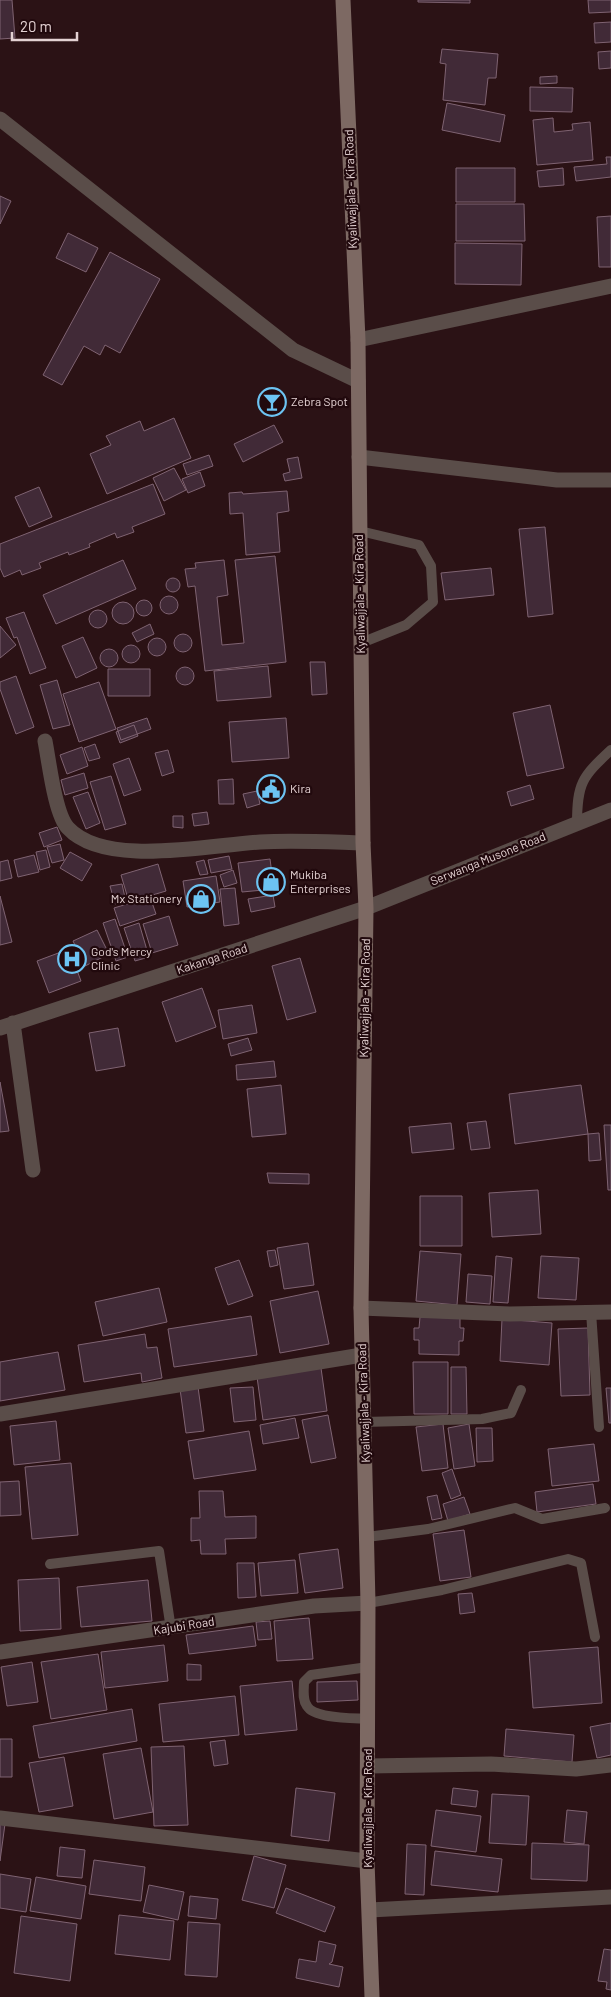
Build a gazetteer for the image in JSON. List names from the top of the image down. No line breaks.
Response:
{"streets":{"street":["Kyaliwajjala - Kira Road","Serwanga Musone Road","Kakanga Road","Kajubi Road"]},"crossings":[["Kyaliwajjala - Kira Road","Serwanga Musone Road"],["Kyaliwajjala - Kira Road","Kakanga Road"],["Kyaliwajjala - Kira Road","Kajubi Road"],["Serwanga Musone Road","Kakanga Road"]],"places":{"bar":["Zebra Spot"],"public building":["Kira"],"shop":["Mukiba Enterprises","Mx Stationery"],"hospital":["God's Mercy Clinic"]},"scale_bar":"20 m"}
